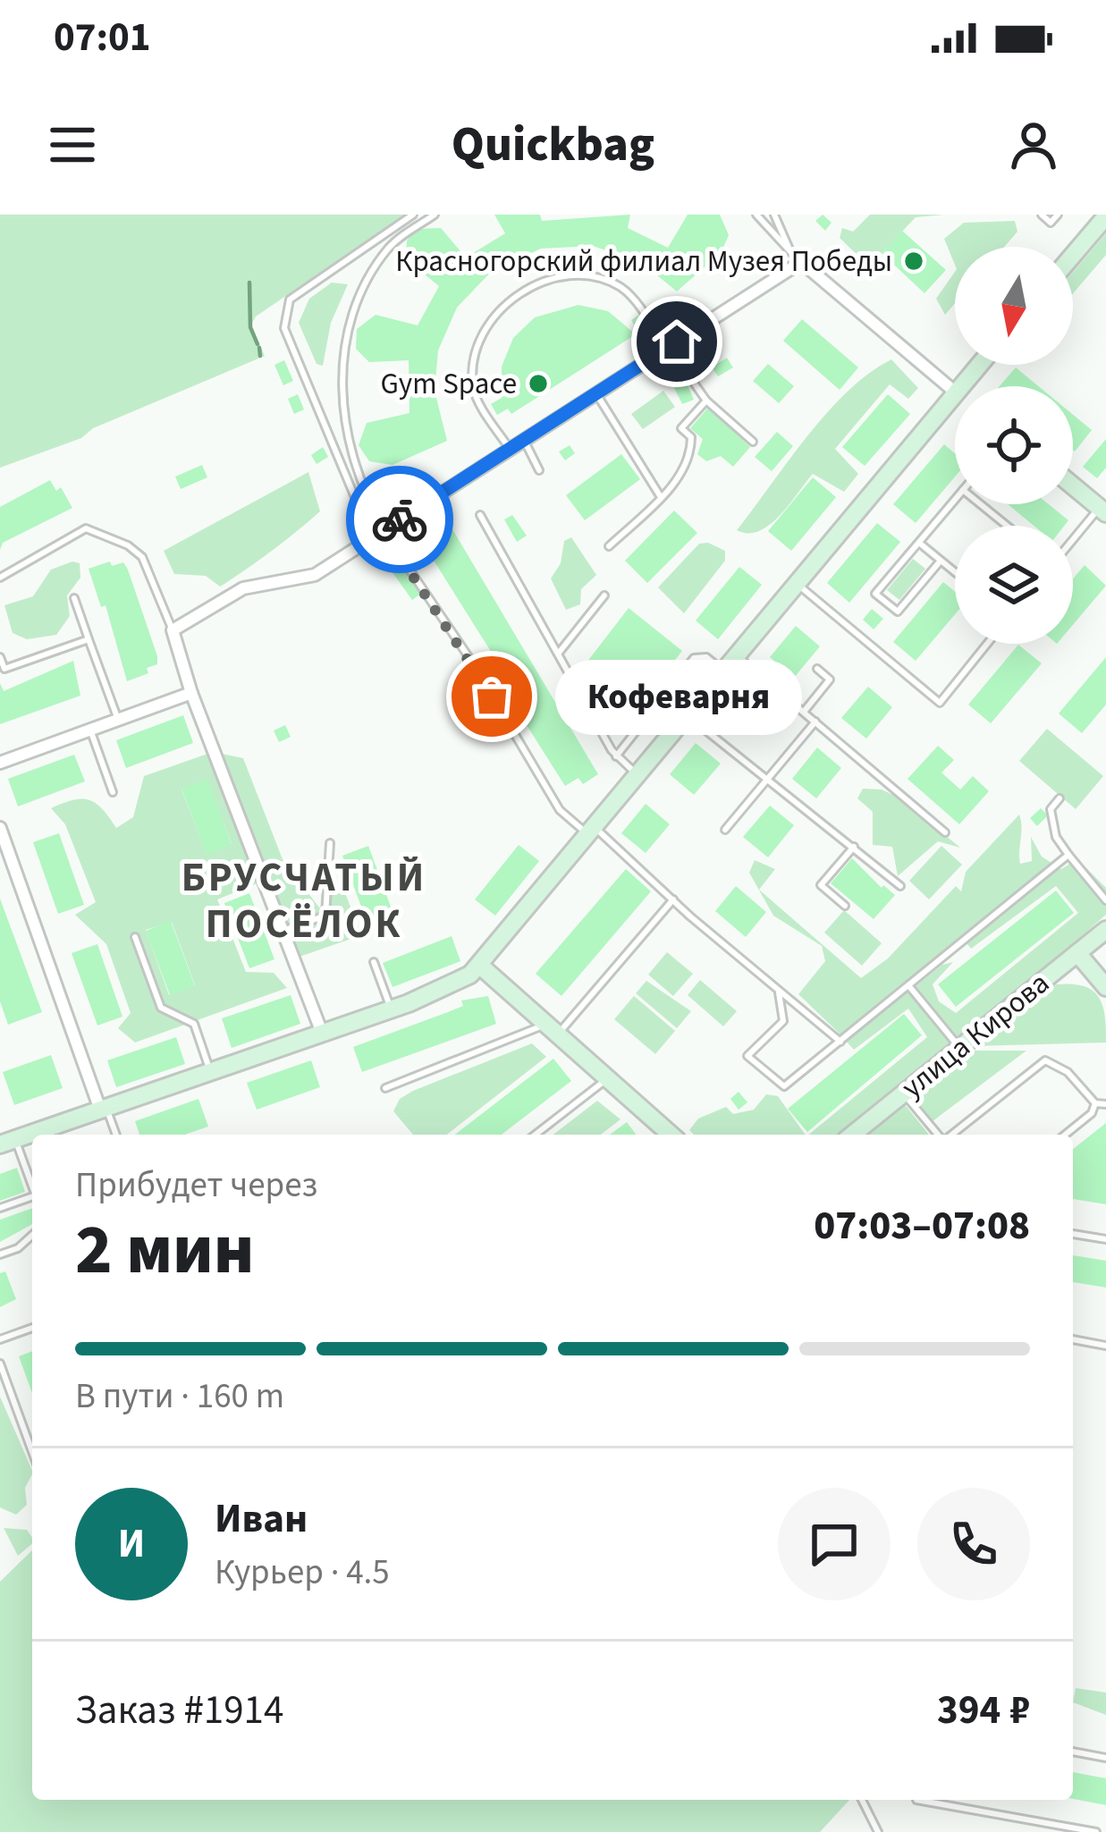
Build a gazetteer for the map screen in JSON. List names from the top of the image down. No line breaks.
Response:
{"streets":{"main road":["улица Кирова"]},"districts":["БРУСЧАТЫЙ ПОСЁЛОК"],"places":["Красногорский филиал Музея Победы","Gym Space","Кофеварня"],"north":"bottom","page":{"status":"07:01","header":"Quickbag","bubble":"Кофеварня","heading":["2 мин","Прибудет через","07:03–07:08"],"panel":["Иван","Курьер · 4.5","Заказ #1914","394 ₽"],"bar":"В пути · 160 m","round":"И"}}
